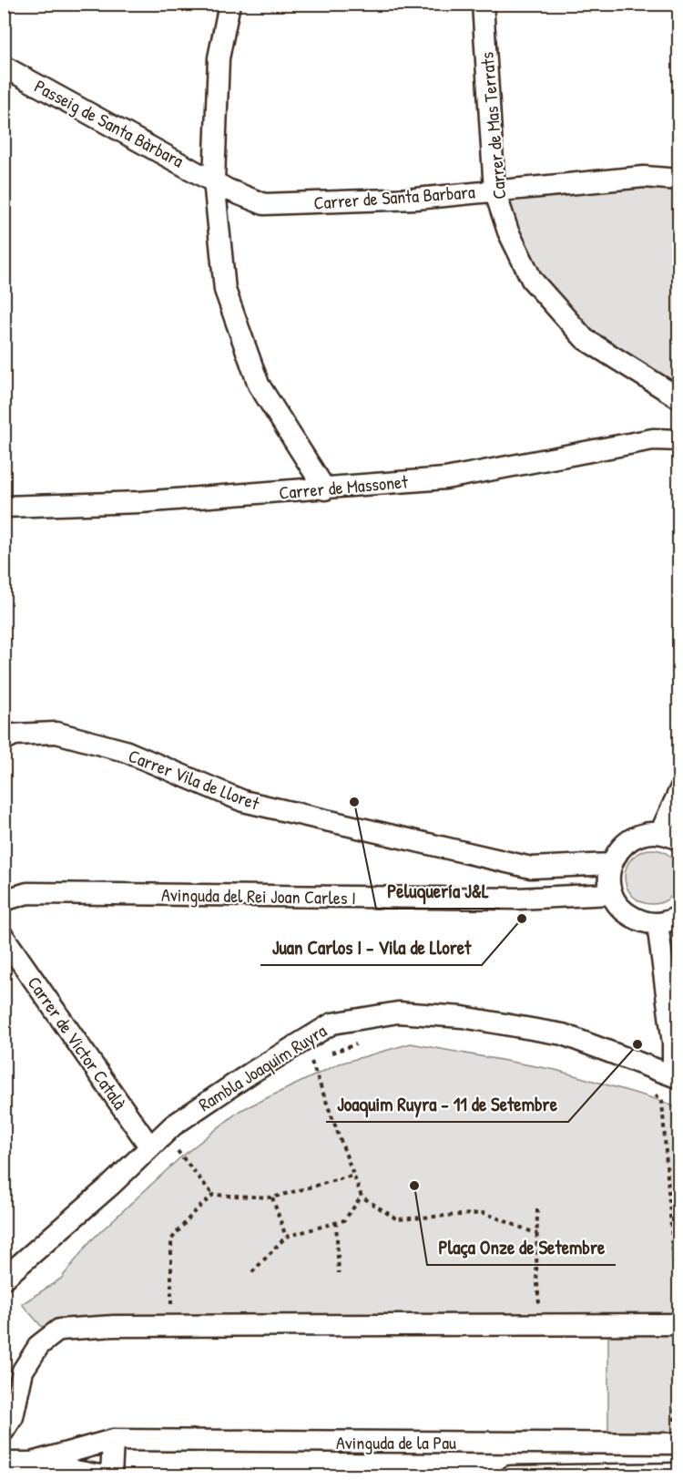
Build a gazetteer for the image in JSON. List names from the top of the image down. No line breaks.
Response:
{"streets":{"street":["Passeig de Santa Bàrbara","Carrer de Mas Terrats","Carrer de Santa Barbara","Carrer de Massonet","Carrer Vila de Lloret","Avinguda del Rei Joan Carles I","Carrer de Victor Català","Rambla Joaquim Ruyra","Avinguda de la Pau"]},"crossings":[["Passeig de Santa Bàrbara","Carrer de Santa Barbara"],["Carrer de Mas Terrats","Carrer de Santa Barbara"],["Carrer de Victor Català","Rambla Joaquim Ruyra"]],"places":["Peluquería J&L","Juan Carlos I - Vila de Lloret","Joaquim Ruyra - 11 de Setembre","Plaça Onze de Setembre"]}
